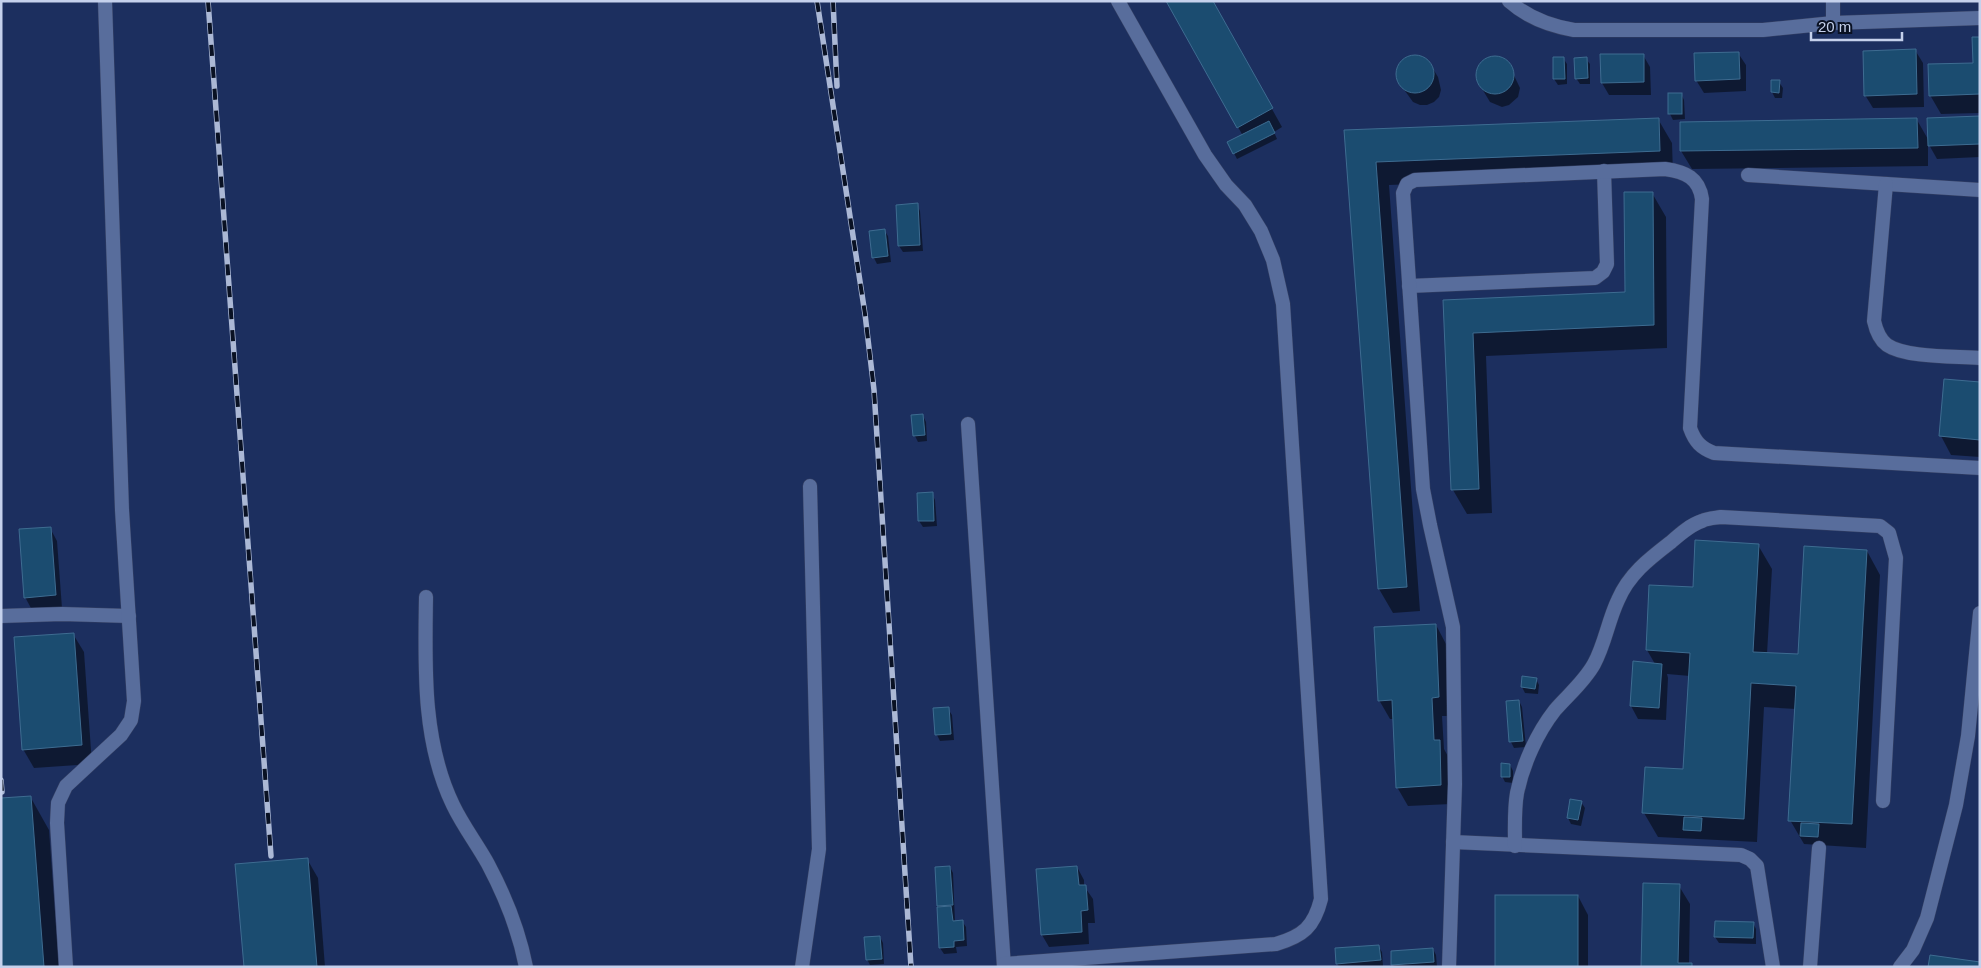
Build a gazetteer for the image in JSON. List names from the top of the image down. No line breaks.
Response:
{"scale_bar":"20 m"}
